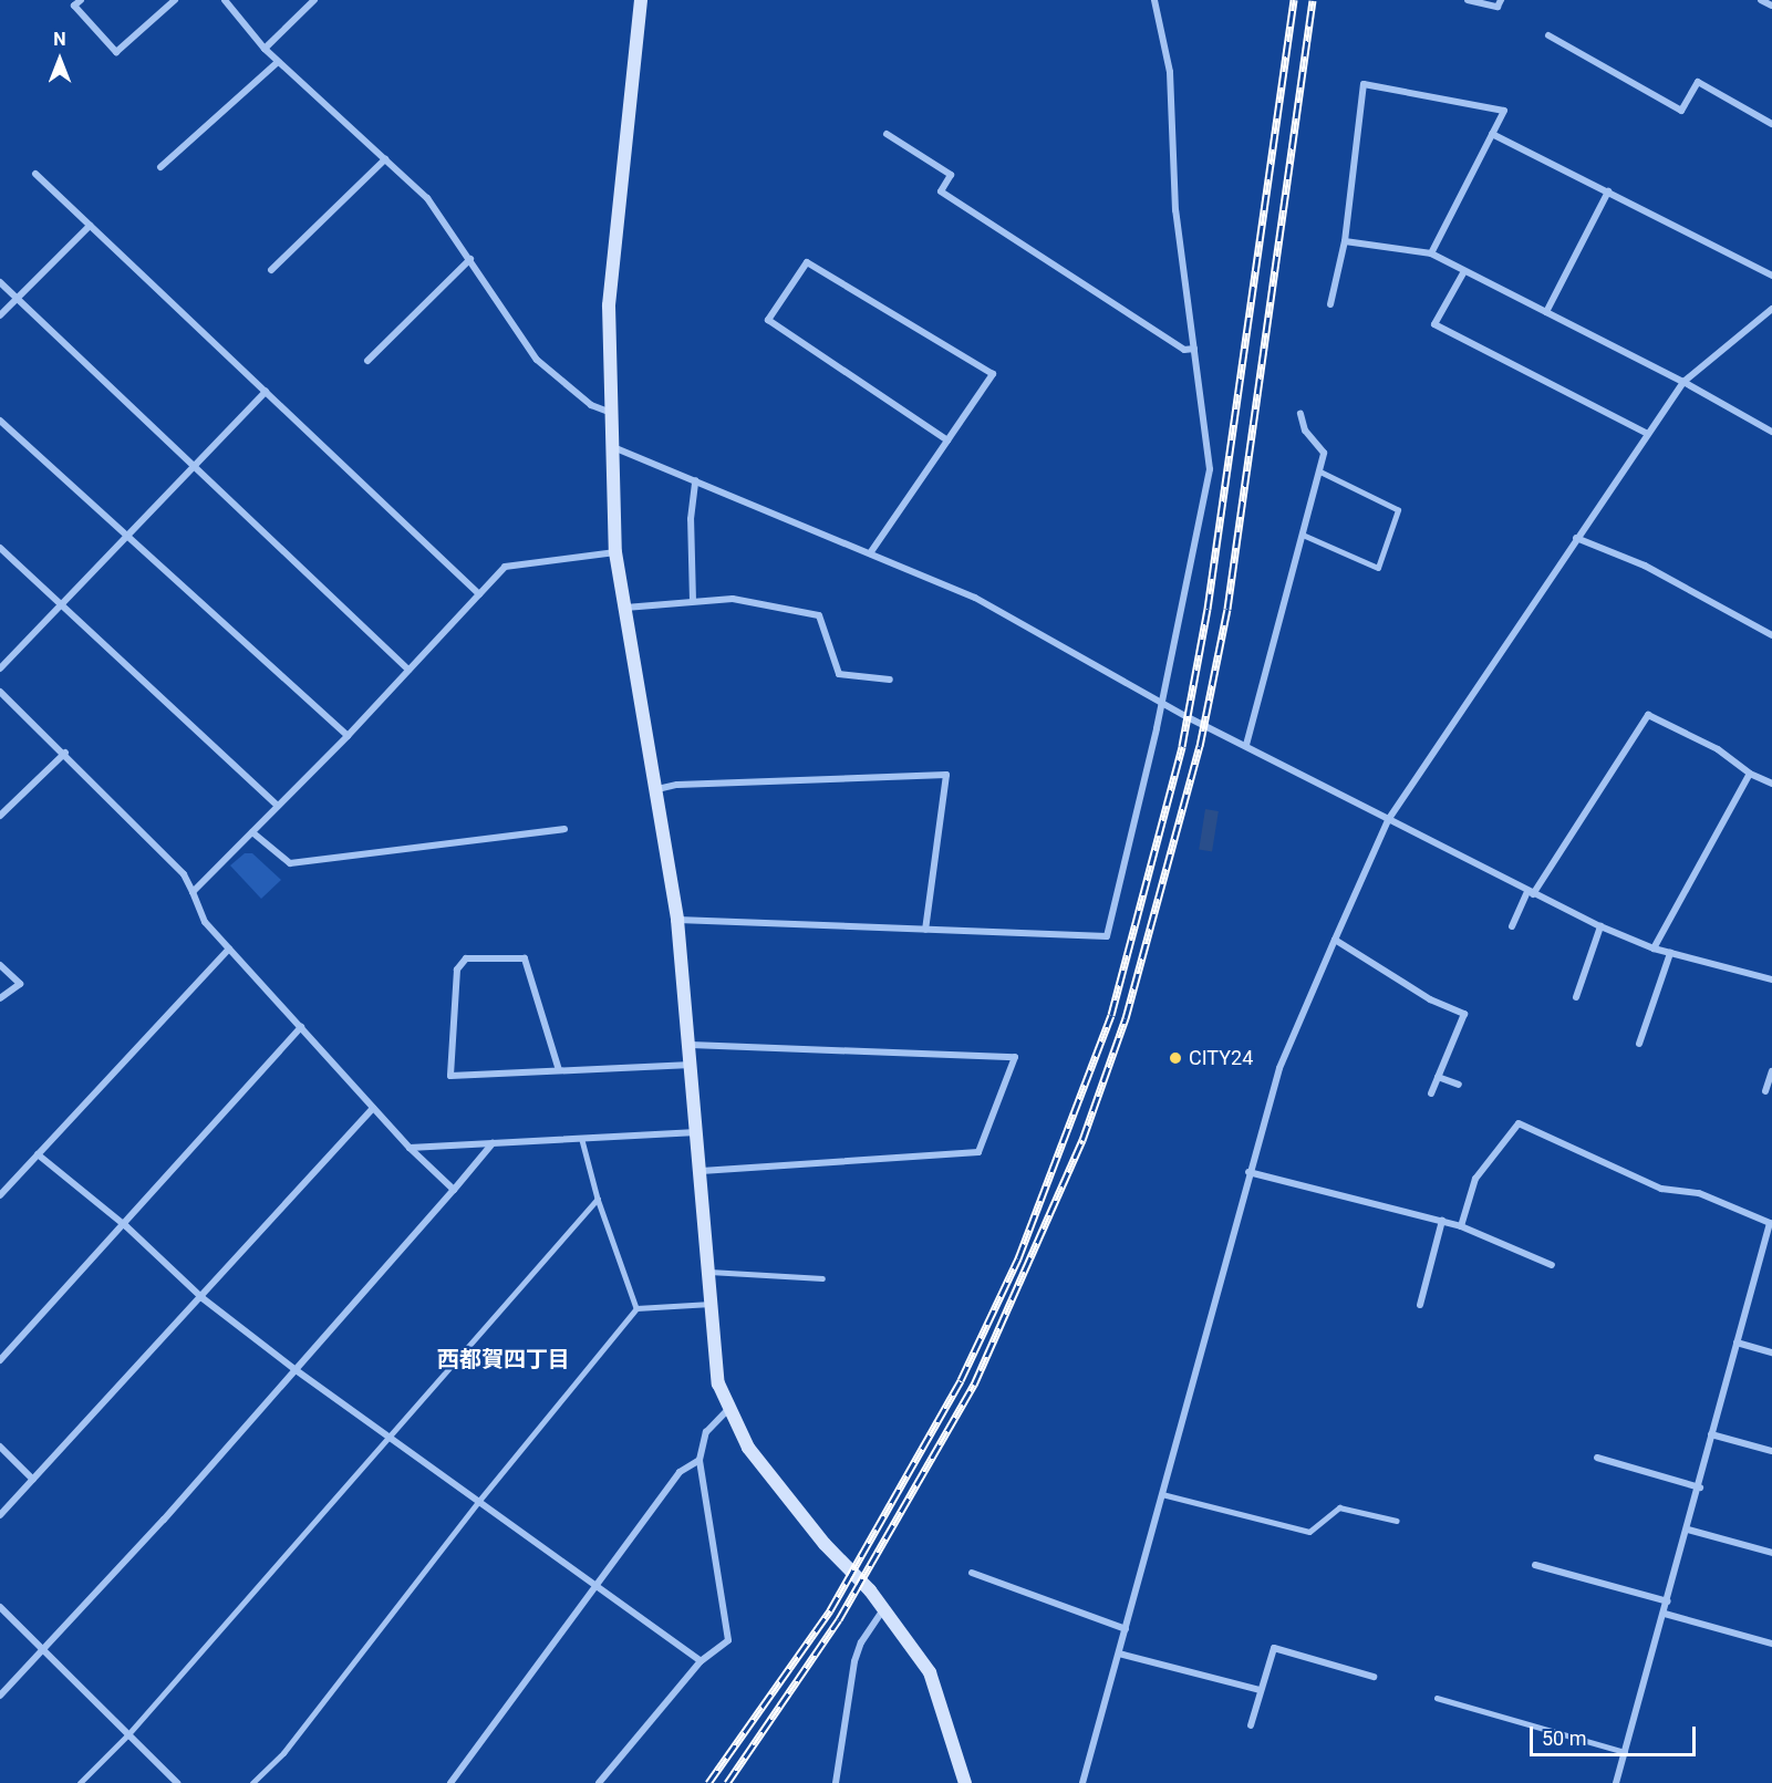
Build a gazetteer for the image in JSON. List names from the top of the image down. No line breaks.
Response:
{"districts":["西都賀四丁目"],"places":["CITY24"],"scale_bar":"50 m","north":"top"}
